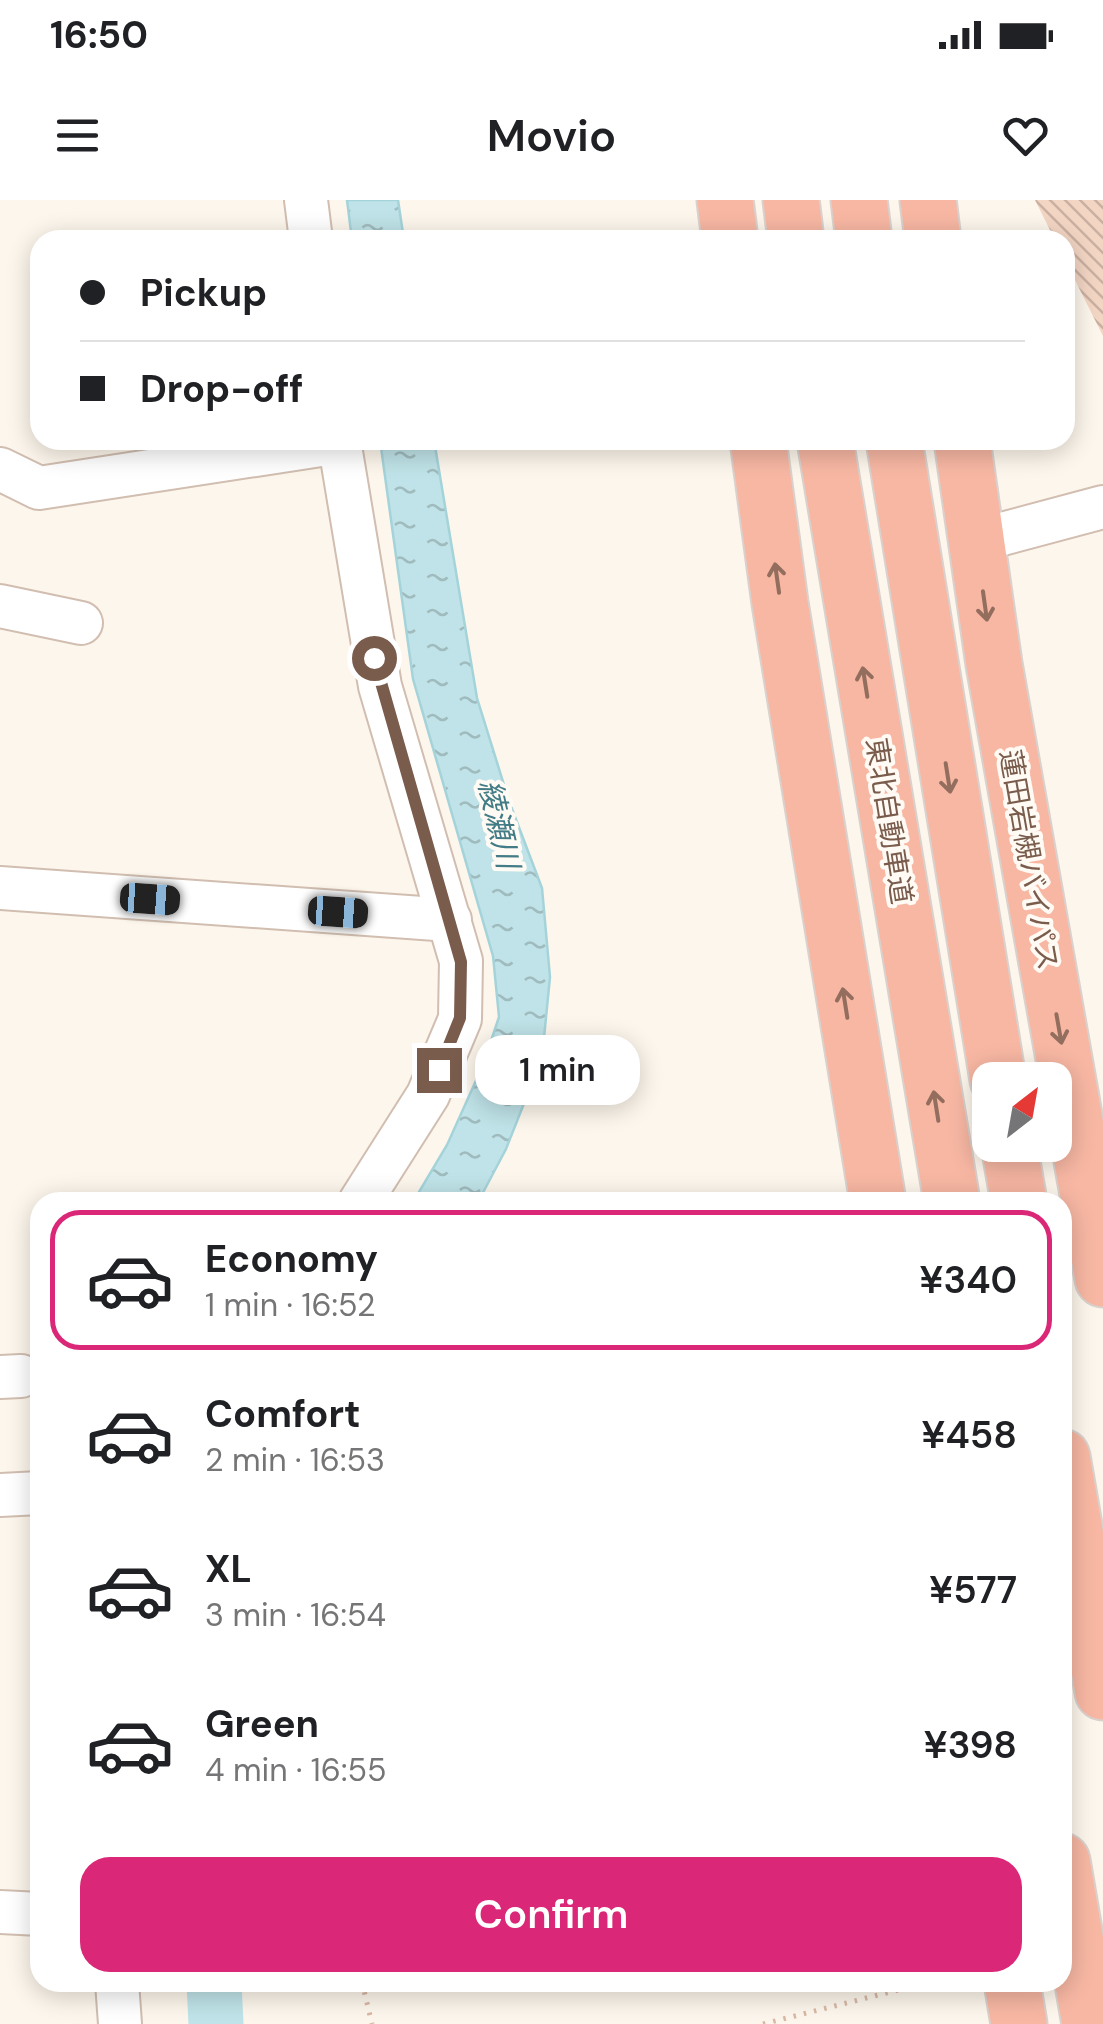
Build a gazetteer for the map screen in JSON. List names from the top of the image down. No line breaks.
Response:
{"streets":{"highway":["東北自動車道","蓮田岩槻バイパス"]},"water":["綾瀬川"],"north":"top right","page":{"status":"16:50","header":"Movio","banner":["Pickup","Drop-off"],"bubble":"1 min","list":[{"name":"Economy","note":"1 min · 16:52","value":"¥340"},{"name":"Comfort","note":"2 min · 16:53","value":"¥458"},{"name":"XL","note":"3 min · 16:54","value":"¥577"},{"name":"Green","note":"4 min · 16:55","value":"¥398"}],"buttons":"Confirm"}}
